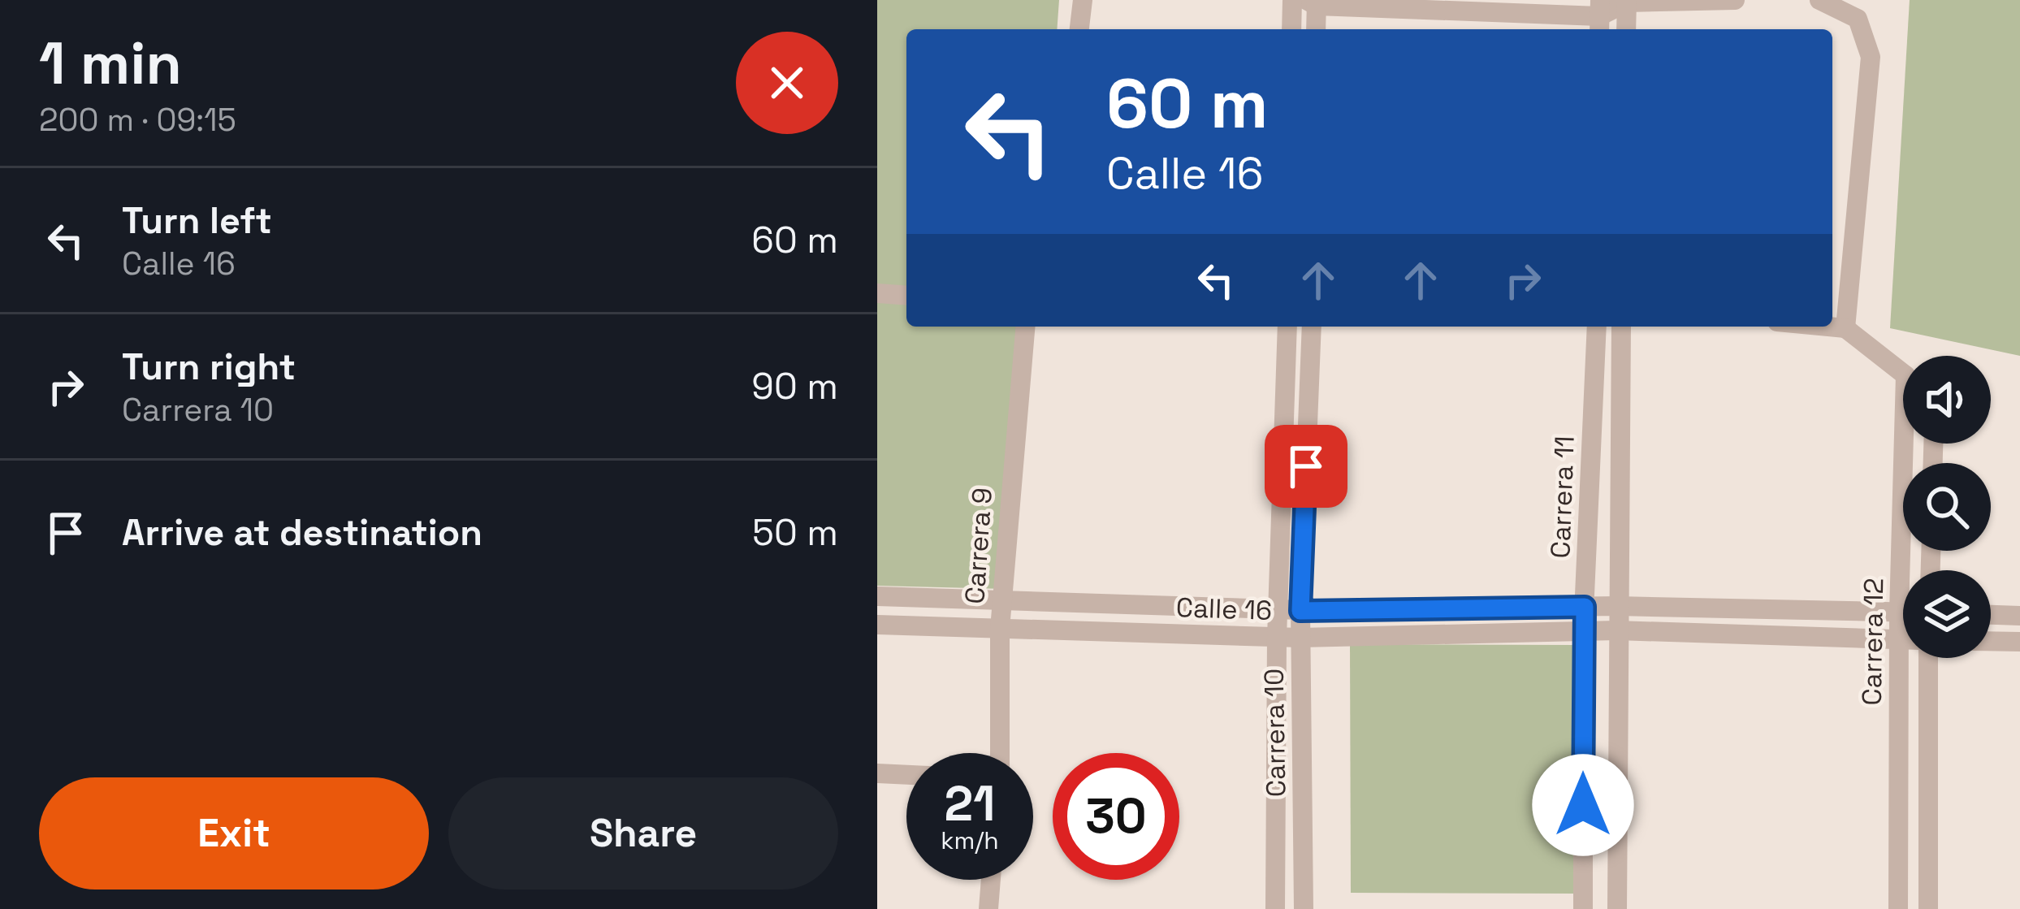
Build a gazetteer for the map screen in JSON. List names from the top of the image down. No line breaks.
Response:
{"streets":{"street":["Carrera 11","Carrera 9","Calle 16","Carrera 12","Carrera 10"]},"crossings":[["Carrera 11","Calle 16"],["Carrera 9","Calle 16"],["Calle 16","Carrera 10"]],"page":{"heading":["1 min","200 m · 09:15"],"turn":["60 m","Calle 16"],"list":[{"name":"Turn left","note":"Calle 16","value":"60 m"},{"name":"Turn right","note":"Carrera 10","value":"90 m"},{"name":"Arrive at destination","value":"50 m"}],"speed":"21 km/h","limit":"30","buttons":["Exit","Share"]}}
